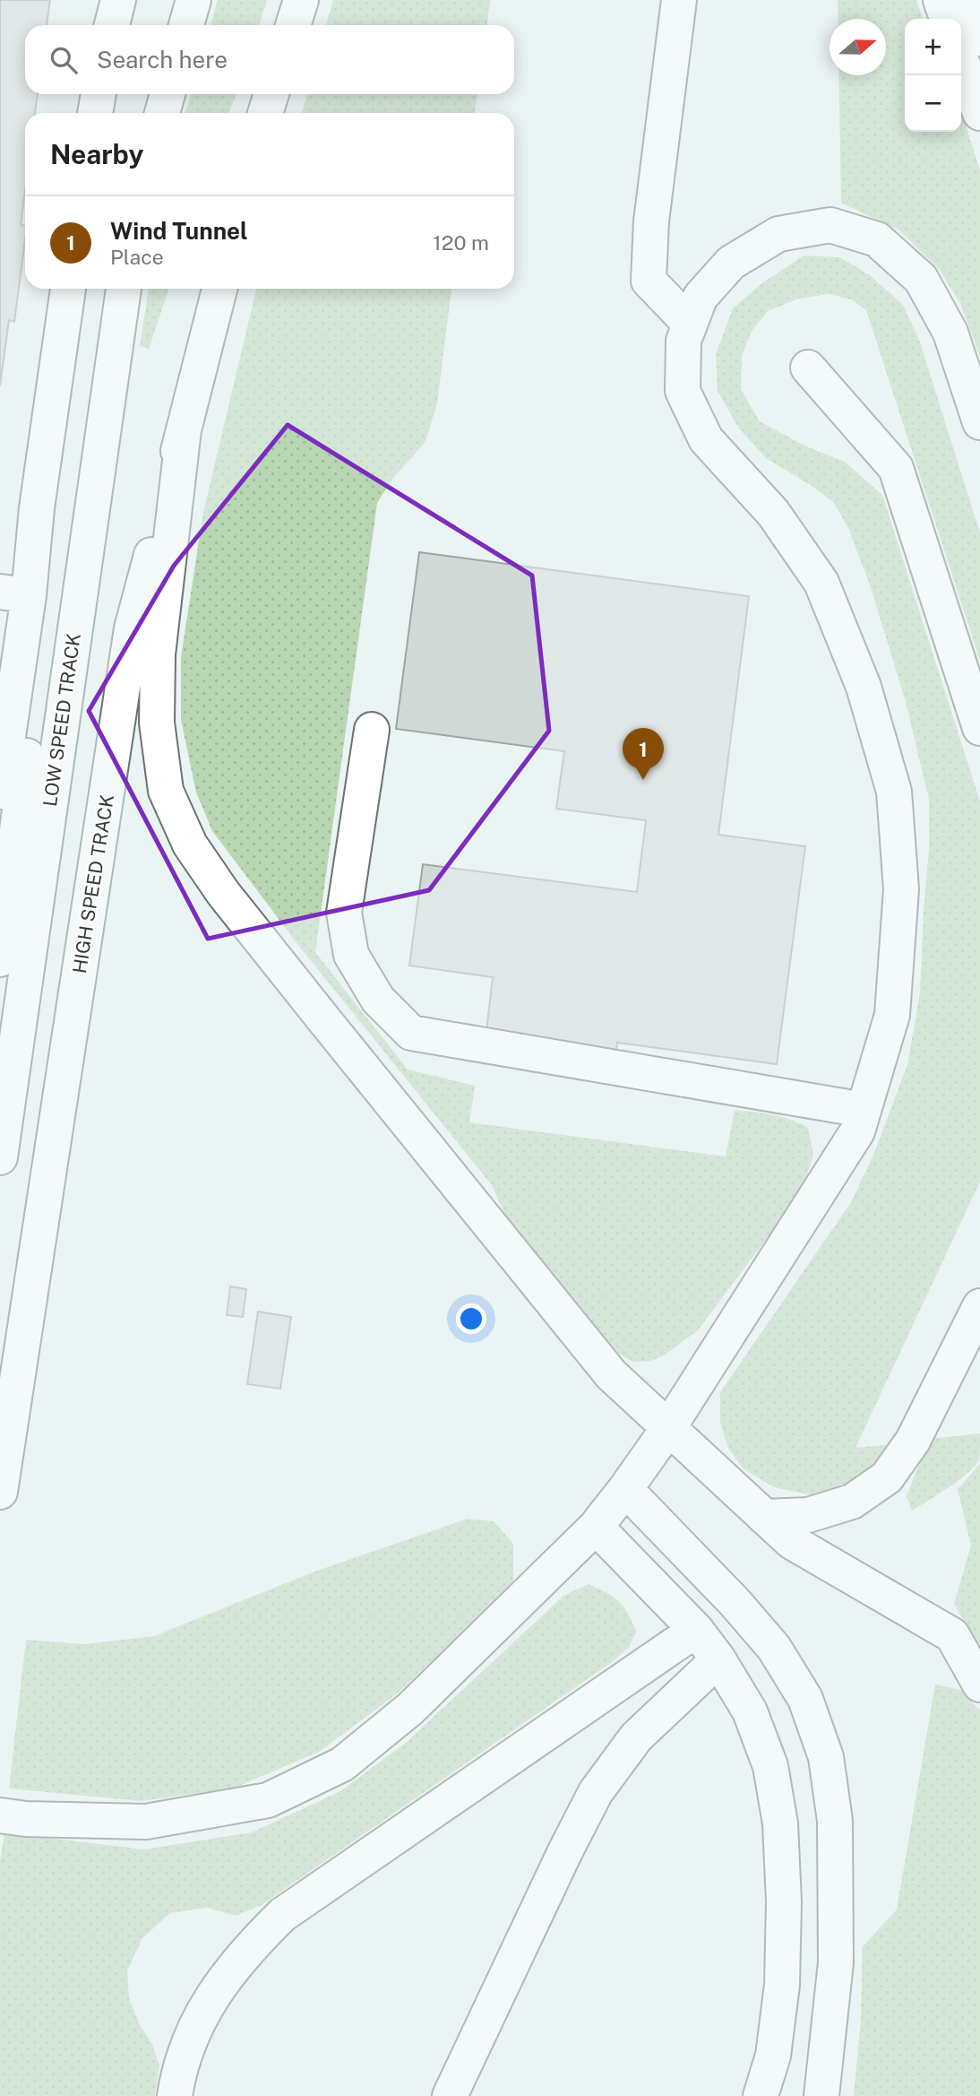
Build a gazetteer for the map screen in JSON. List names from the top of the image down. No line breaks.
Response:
{"streets":{"lane":["LOW SPEED TRACK","HIGH SPEED TRACK"]},"north":"right","page":{"map_buttons":["+","−"],"search":"Search here","heading":"Nearby","list":[{"mark":"1","name":"Wind Tunnel","note":"Place","value":"120 m"}],"pins":"1"}}
